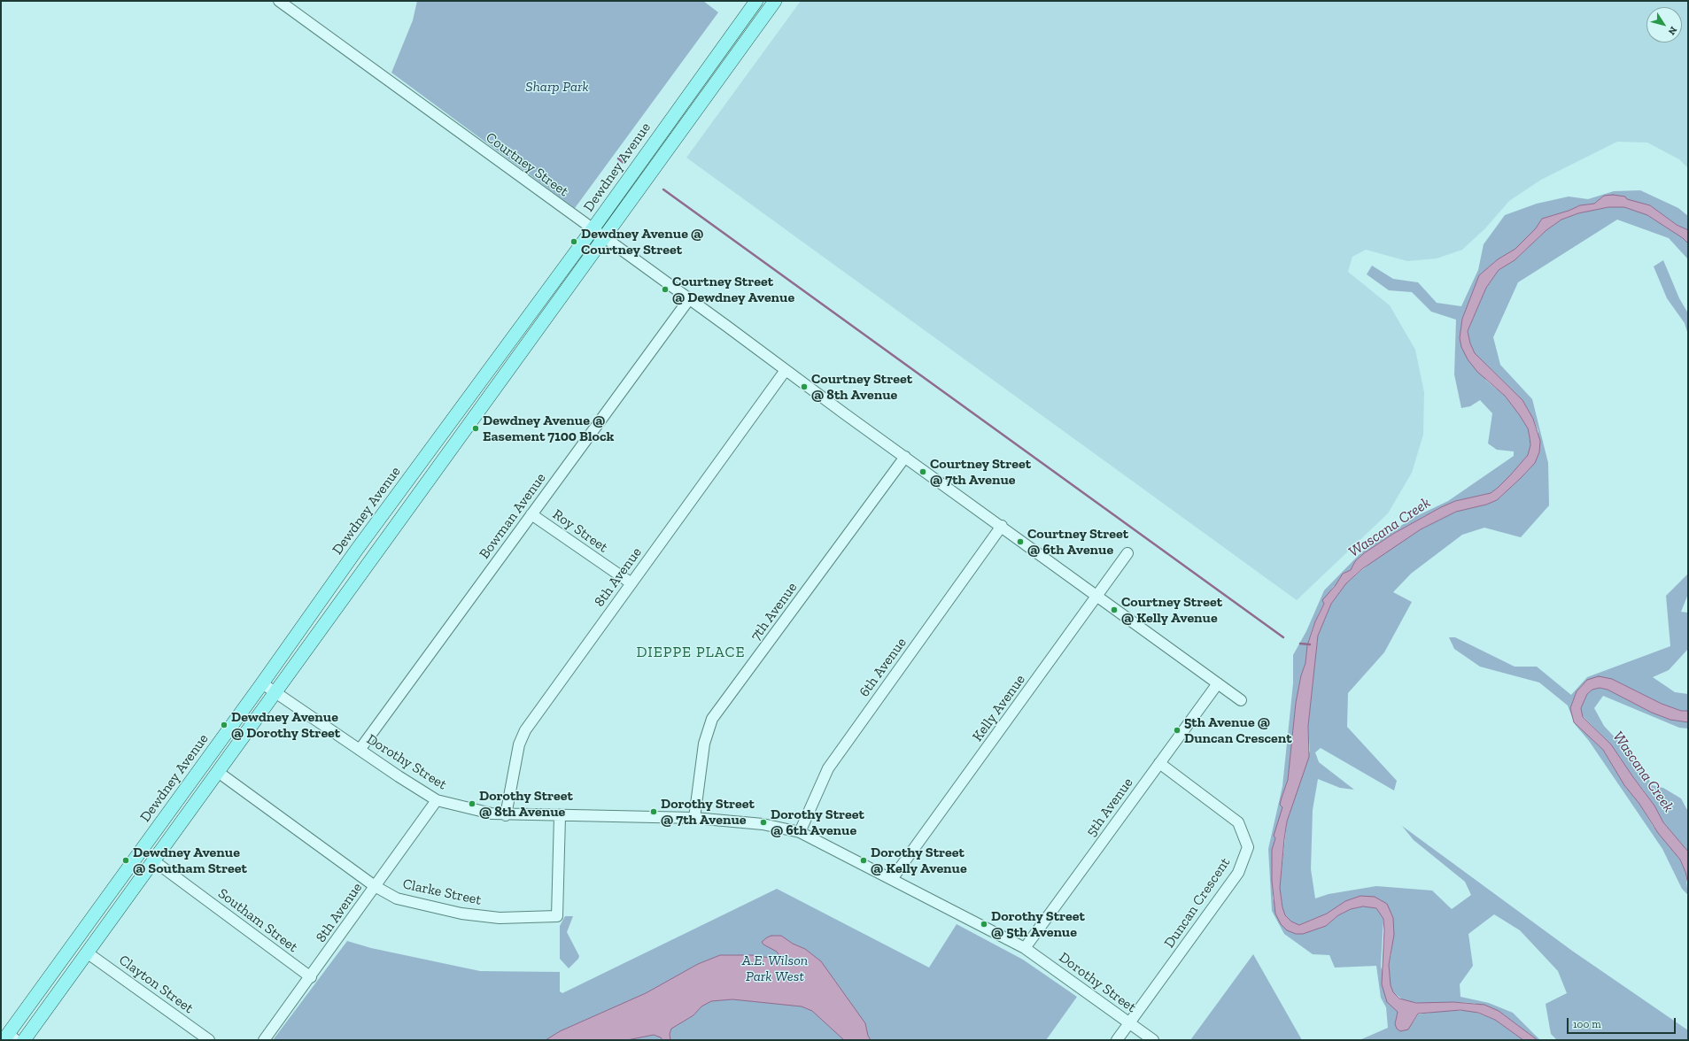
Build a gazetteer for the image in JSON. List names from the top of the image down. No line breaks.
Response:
{"streets":{"main road":["Dewdney Avenue"],"street":["Courtney Street","Bowman Avenue","Roy Street","8th Avenue","7th Avenue","6th Avenue","Kelly Avenue","Dorothy Street","5th Avenue","Clarke Street","Duncan Crescent","Southam Street","Clayton Street"]},"crossings":[["Courtney Street","Dewdney Avenue"],["Courtney Street","Bowman Avenue"],["Courtney Street","8th Avenue"],["Courtney Street","7th Avenue"],["Courtney Street","6th Avenue"],["Courtney Street","Kelly Avenue"],["Courtney Street","5th Avenue"],["Dewdney Avenue","Dorothy Street"],["Bowman Avenue","Roy Street"],["Bowman Avenue","Dorothy Street"],["Roy Street","8th Avenue"],["8th Avenue","Dorothy Street"],["8th Avenue","Clarke Street"],["8th Avenue","Southam Street"],["7th Avenue","Dorothy Street"],["6th Avenue","Dorothy Street"],["Kelly Avenue","Dorothy Street"],["Dorothy Street","5th Avenue"],["Dorothy Street","Clarke Street"],["Dorothy Street","Duncan Crescent"],["5th Avenue","Duncan Crescent"]],"districts":["DIEPPE PLACE"],"water":["Wascana Creek"],"parks":["Sharp Park","A.E. Wilson Park West"],"places":["Dewdney Avenue @ Courtney Street","Courtney Street @ Dewdney Avenue","Courtney Street @ 8th Avenue","Dewdney Avenue @ Easement 7100 Block","Courtney Street @ 7th Avenue","Courtney Street @ 6th Avenue","Courtney Street @ Kelly Avenue","Dewdney Avenue @ Dorothy Street","5th Avenue @ Duncan Crescent","Dorothy Street @ 8th Avenue","Dorothy Street @ 7th Avenue","Dorothy Street @ 6th Avenue","Dewdney Avenue @ Southam Street","Dorothy Street @ Kelly Avenue","Dorothy Street @ 5th Avenue"],"scale_bar":"100 m","north":"bottom right"}
